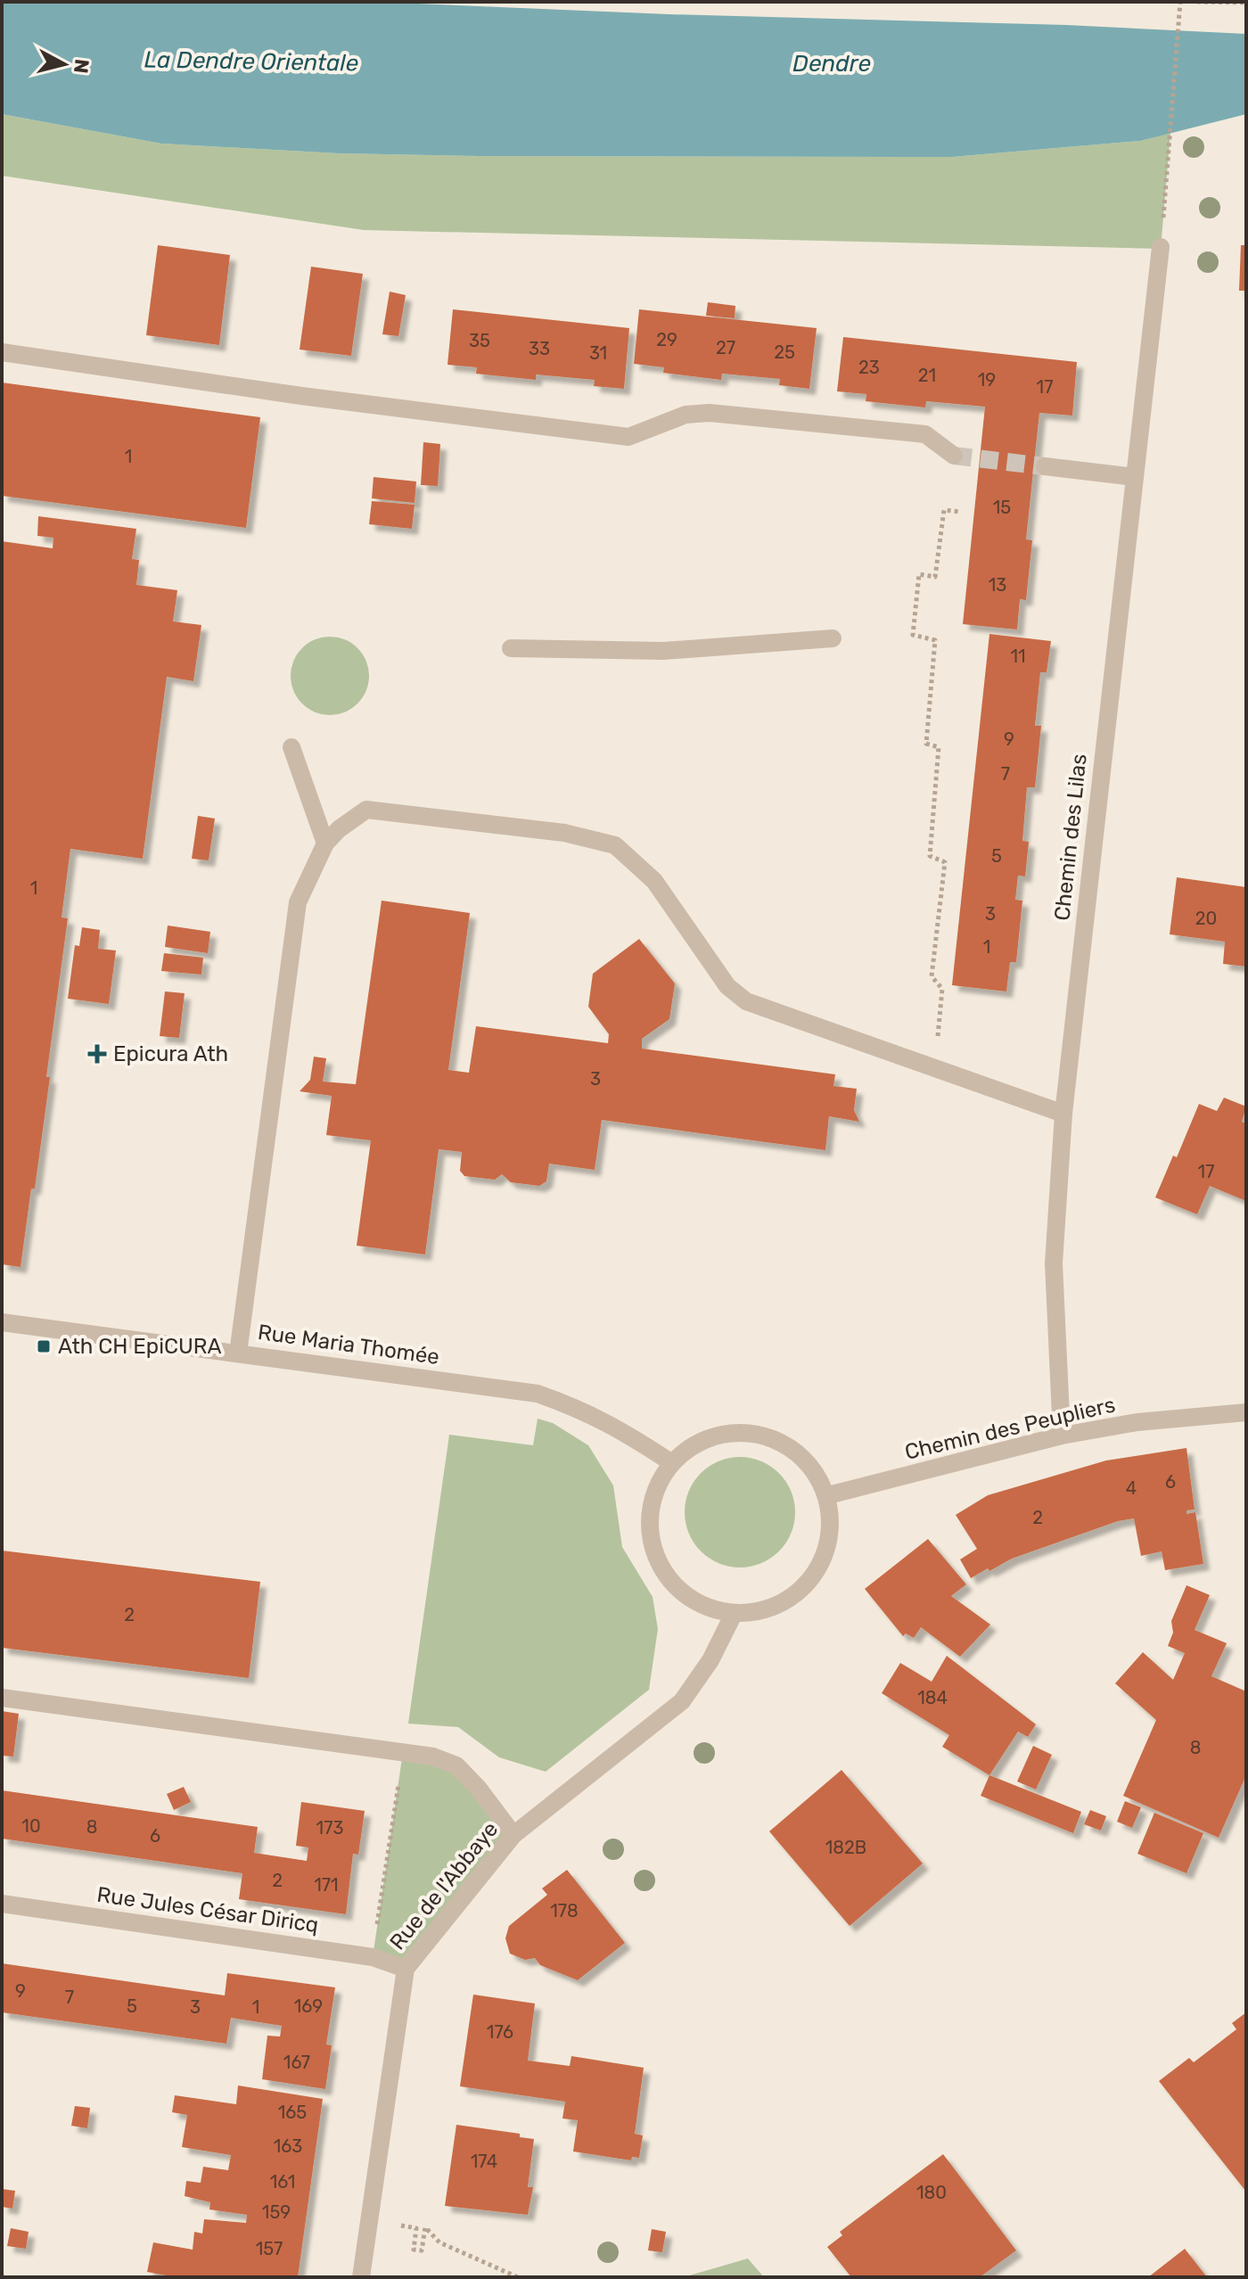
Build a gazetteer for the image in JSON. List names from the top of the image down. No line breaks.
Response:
{"streets":{"street":["Chemin des Lilas","Rue Maria Thomée","Chemin des Peupliers","Rue de l'Abbaye","Rue Jules César Diricq"]},"crossings":[["Chemin des Lilas","Chemin des Peupliers"],["Rue Maria Thomée","Chemin des Peupliers"],["Rue Maria Thomée","Rue de l'Abbaye"],["Chemin des Peupliers","Rue de l'Abbaye"],["Rue de l'Abbaye","Rue Jules César Diricq"]],"water":["La Dendre Orientale","Dendre"],"places":{"health":["Epicura Ath"],"transit":["Ath CH EpiCURA"]},"house_numbers":["29","35","27","33","25","31","23","21","19","17","1","15","13","11","9","7","5","1","3","20","1","3","17","6","4","2","2","184","8","10","8","173","6","182B","2","171","178","9","7","5","169","3","1","176","167","165","163","174","161","180","159","157"],"north":"right"}
